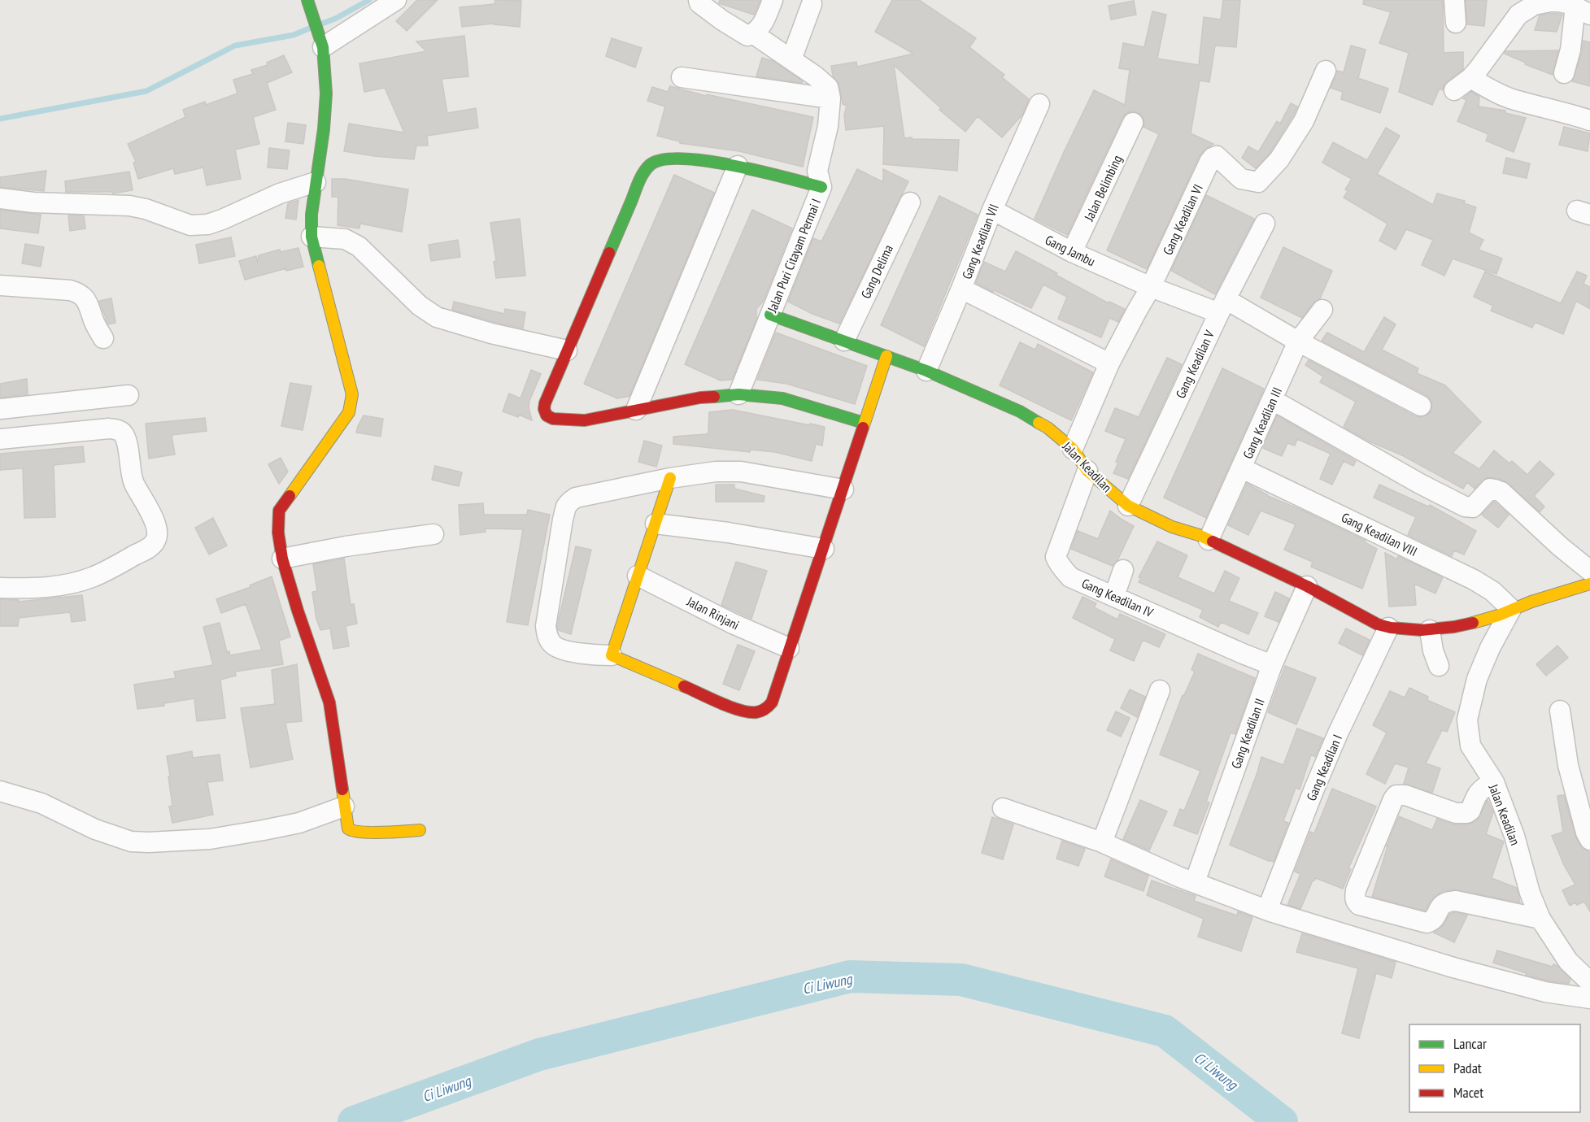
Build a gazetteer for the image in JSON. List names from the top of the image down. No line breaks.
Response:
{"streets":{"street":["Jalan Belimbing","Gang Keadilan VI","Gang Keadilan VII","Gang Jambu","Jalan Puri Citayam Permai I","Gang Delima","Gang Keadilan V","Gang Keadilan III","Jalan Keadilan","Gang Keadilan VIII","Gang Keadilan IV","Jalan Rinjani","Gang Keadilan II","Gang Keadilan I"]},"crossings":[["Jalan Belimbing","Gang Jambu"],["Gang Keadilan VI","Gang Jambu"],["Gang Keadilan VI","Jalan Keadilan"],["Gang Keadilan VII","Gang Jambu"],["Gang Keadilan VII","Jalan Keadilan"],["Gang Jambu","Gang Keadilan V"],["Gang Jambu","Gang Keadilan III"],["Jalan Puri Citayam Permai I","Jalan Keadilan"],["Gang Delima","Jalan Keadilan"],["Gang Keadilan V","Jalan Keadilan"],["Gang Keadilan III","Jalan Keadilan"],["Gang Keadilan III","Gang Keadilan VIII"],["Jalan Keadilan","Gang Keadilan VIII"],["Jalan Keadilan","Gang Keadilan IV"],["Jalan Keadilan","Gang Keadilan II"],["Jalan Keadilan","Gang Keadilan I"],["Gang Keadilan IV","Gang Keadilan II"]],"water":["Ci Liwung"],"legend":["Lancar","Padat","Macet"]}
